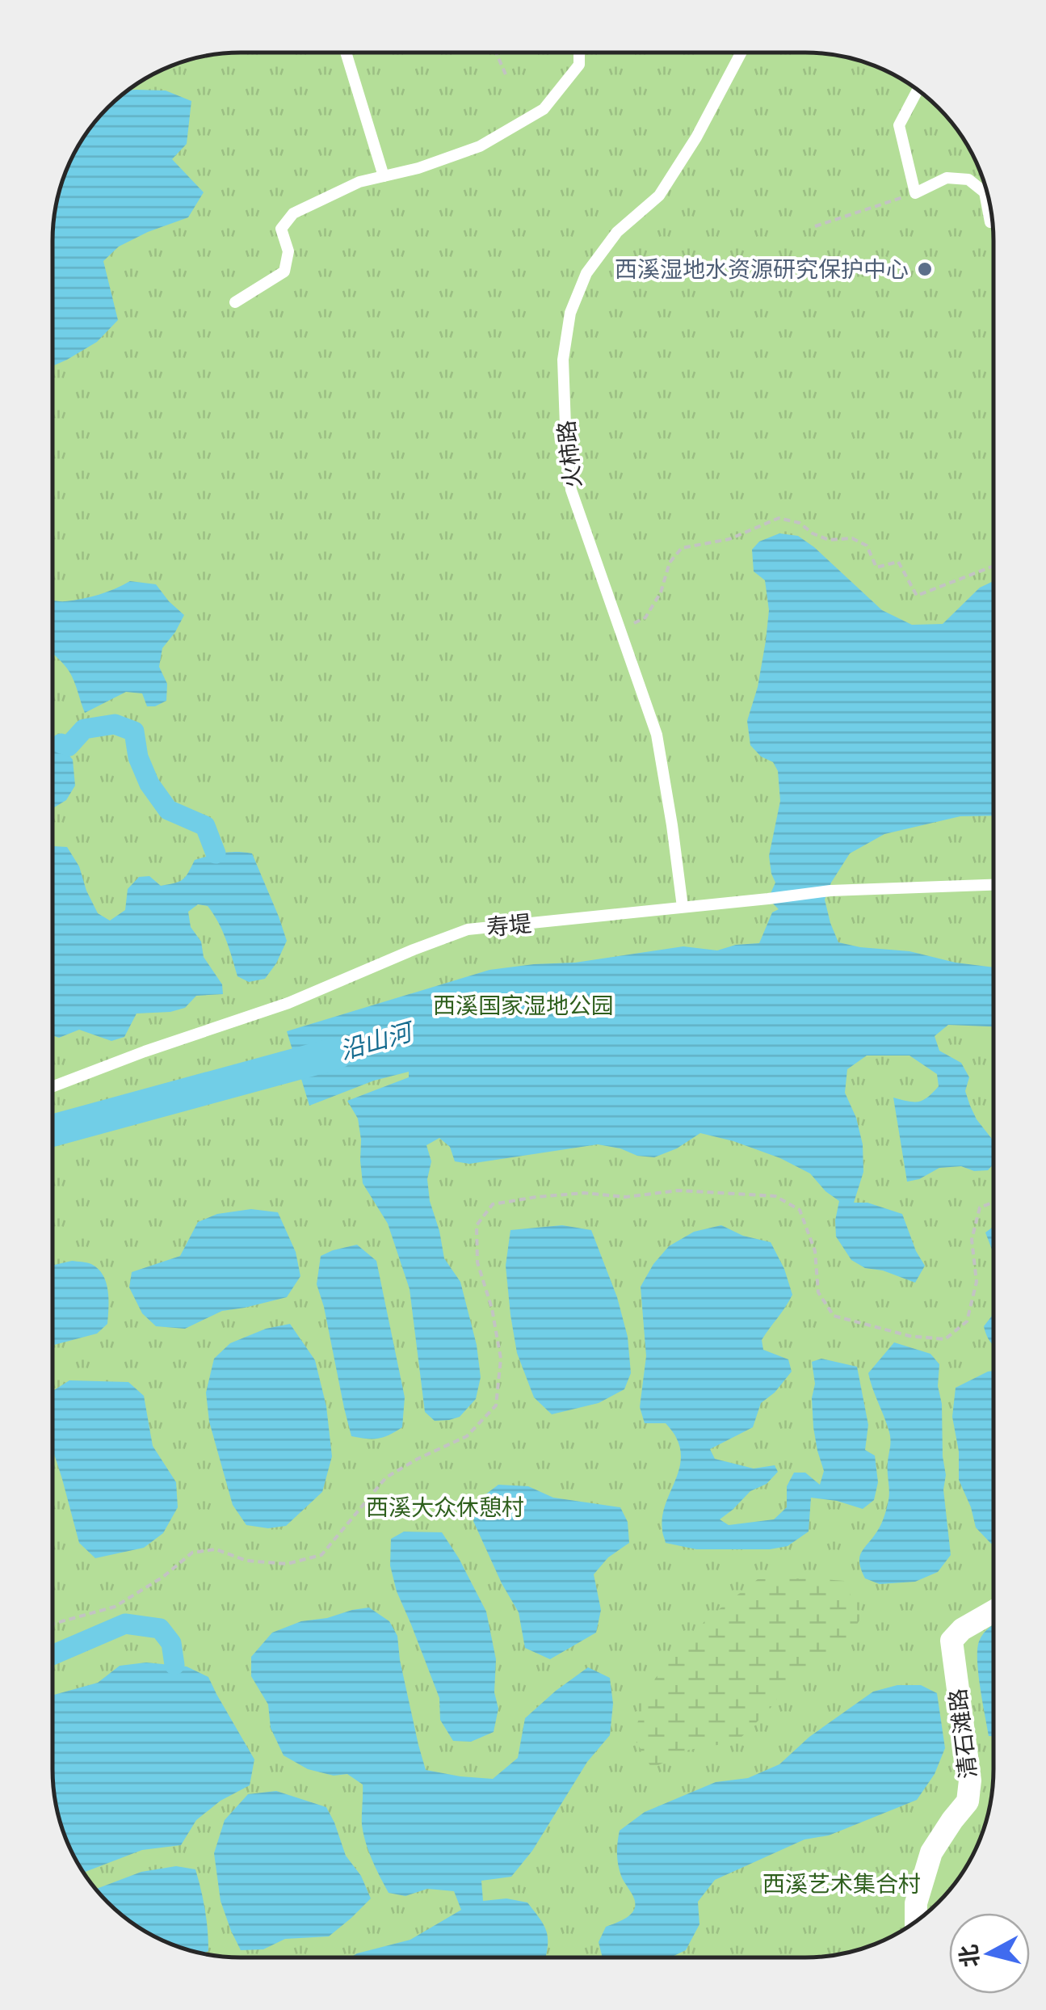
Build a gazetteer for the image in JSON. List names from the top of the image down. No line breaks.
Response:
{"streets":{"street":["清石滩路"],"lane":["火柿路","寿堤"]},"crossings":[["火柿路","寿堤"]],"water":["沿山河"],"parks":["西溪国家湿地公园","西溪大众休憩村","西溪艺术集合村"],"places":["西溪湿地水资源研究保护中心"],"north":"left"}
